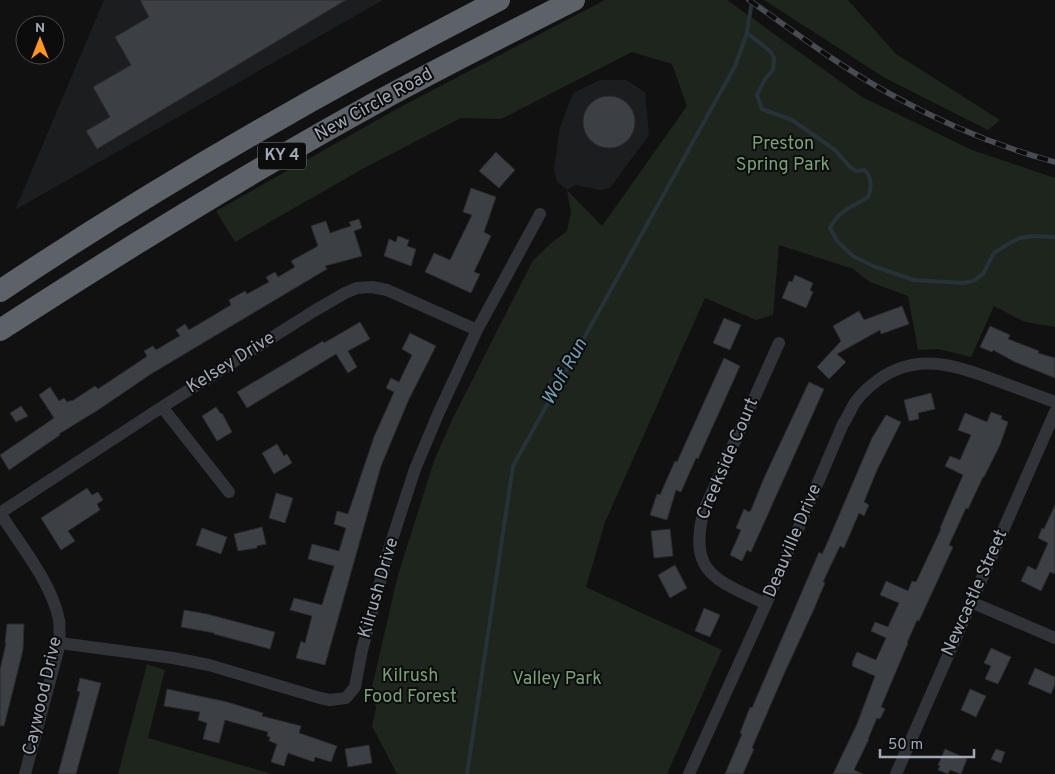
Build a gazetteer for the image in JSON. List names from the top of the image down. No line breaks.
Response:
{"streets":{"highway":["New Circle Road","KY 4"],"street":["Kelsey Drive","Creekside Court","Deauville Drive","Kilrush Drive","Newcastle Street","Caywood Drive"]},"crossings":[["Kelsey Drive","Kilrush Drive"],["Kelsey Drive","Caywood Drive"],["Creekside Court","Deauville Drive"],["Kilrush Drive","Caywood Drive"]],"water":["Wolf Run"],"parks":["Preston Spring Park","Kilrush Food Forest","Valley Park"],"scale_bar":"50 m","north":"top"}
